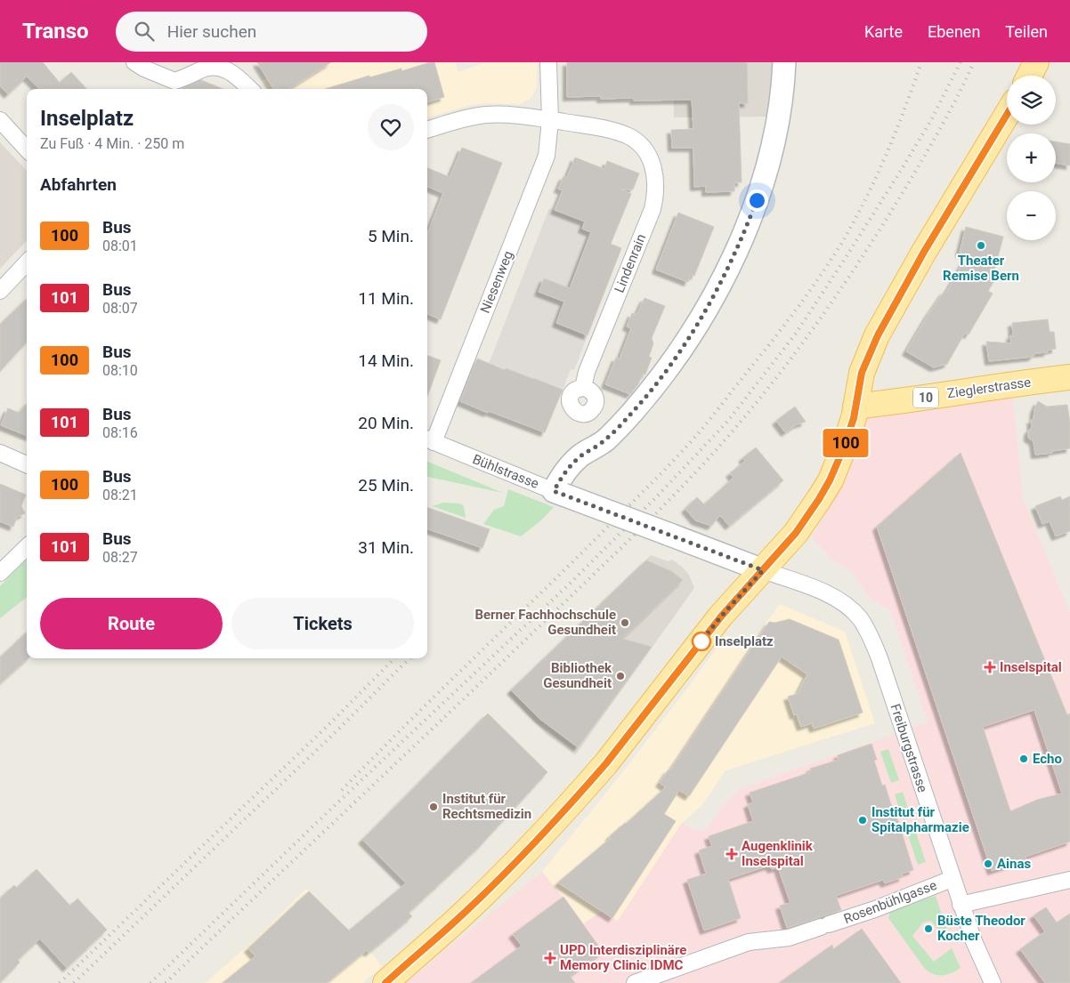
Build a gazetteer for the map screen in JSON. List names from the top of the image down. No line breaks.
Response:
{"streets":{"main road":["Zieglerstrasse","10","Bühlstrasse"],"street":["Lindenrain","Niesenweg","Freiburgstrasse","Rosenbühlgasse"]},"crossings":[["Lindenrain","Niesenweg"],["Niesenweg","Bühlstrasse"],["Bühlstrasse","Freiburgstrasse"],["Freiburgstrasse","Rosenbühlgasse"]],"places":{"other":["Theater Remise Bern","Berner Fachhochschule Gesundheit","Inselplatz","Bibliothek Gesundheit","Echo","Institut für Rechtsmedizin","Institut für Spitalpharmazie","Ainas","Büste Theodor Kocher"],"health":["Inselspital","Augenklinik Inselspital","UPD Interdisziplinäre Memory Clinic IDMC"]},"lines":["bus line 100"],"page":{"header":"Transo","search":"Hier suchen","nav":["Karte","Ebenen","Teilen"],"on_map":"100","map_buttons":["+","−"],"heading":[["Inselplatz","Zu Fuß · 4 Min. · 250 m"],"Abfahrten"],"list":[{"mark":"100","name":"Bus","note":"08:01","value":"5 Min."},{"mark":"101","name":"Bus","note":"08:07","value":"11 Min."},{"mark":"100","name":"Bus","note":"08:10","value":"14 Min."},{"mark":"101","name":"Bus","note":"08:16","value":"20 Min."},{"mark":"100","name":"Bus","note":"08:21","value":"25 Min."},{"mark":"101","name":"Bus","note":"08:27","value":"31 Min."}],"buttons":["Route","Tickets"]}}
